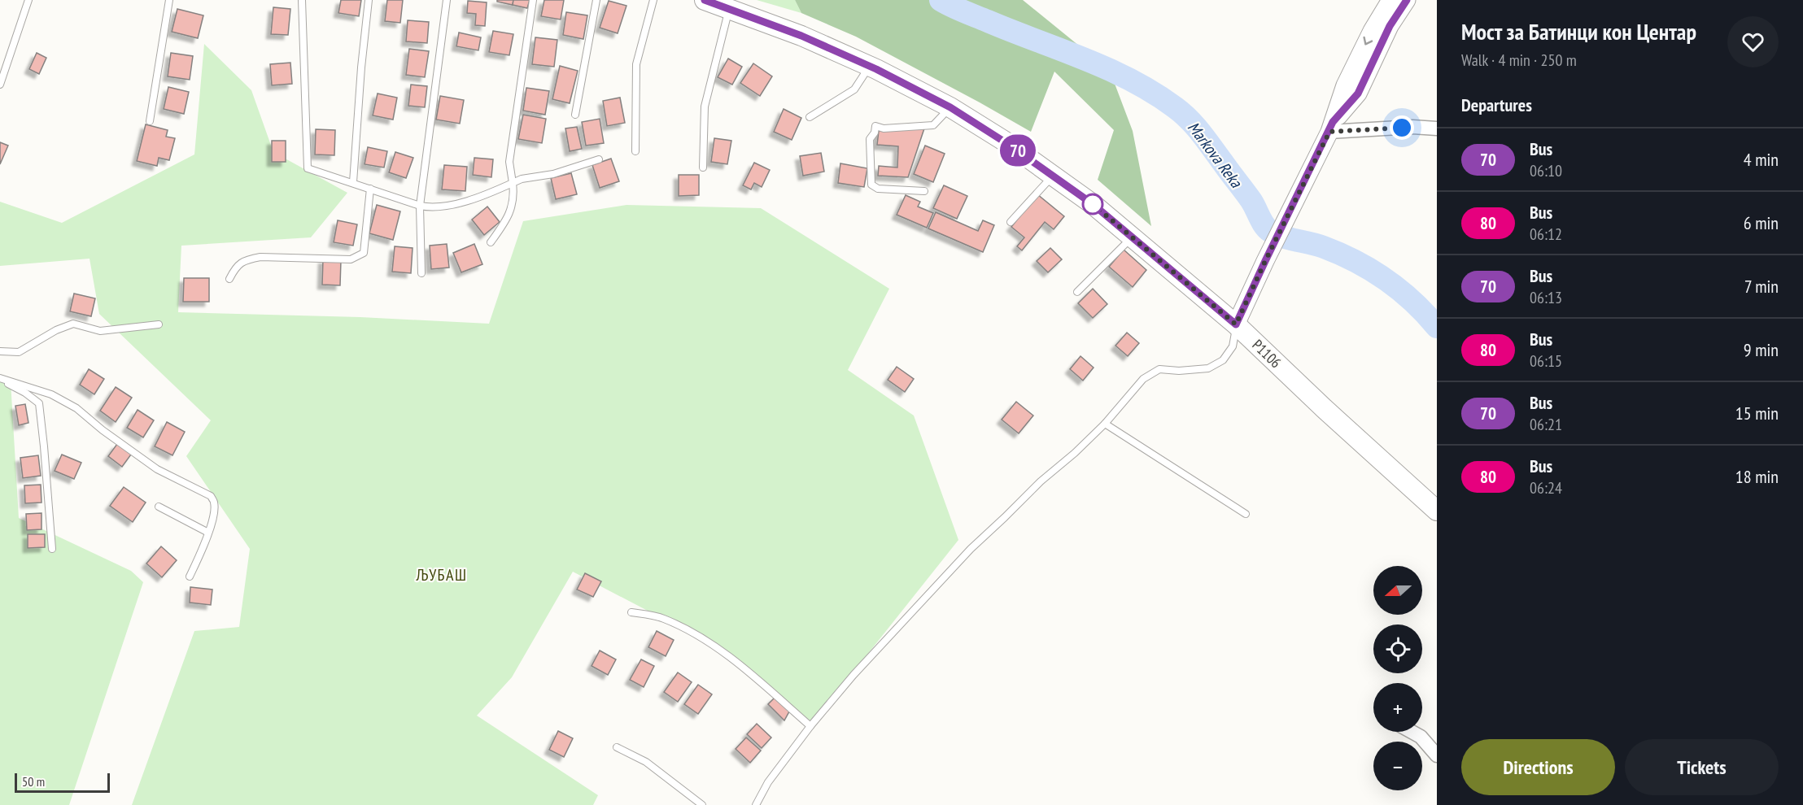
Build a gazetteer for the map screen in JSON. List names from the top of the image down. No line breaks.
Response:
{"streets":{"main road":["P1106"]},"districts":["ЉУБАШ"],"water":["Markova Reka"],"lines":["bus line 70"],"scale_bar":"50 m","north":"left","page":{"on_map":"70","heading":[["Мост за Батинци кон Центар","Walk · 4 min · 250 m"],"Departures"],"list":[{"mark":"70","name":"Bus","note":"06:10","value":"4 min"},{"mark":"80","name":"Bus","note":"06:12","value":"6 min"},{"mark":"70","name":"Bus","note":"06:13","value":"7 min"},{"mark":"80","name":"Bus","note":"06:15","value":"9 min"},{"mark":"70","name":"Bus","note":"06:21","value":"15 min"},{"mark":"80","name":"Bus","note":"06:24","value":"18 min"}],"map_buttons":["+","−"],"buttons":["Directions","Tickets"],"scale":"50 m"}}
